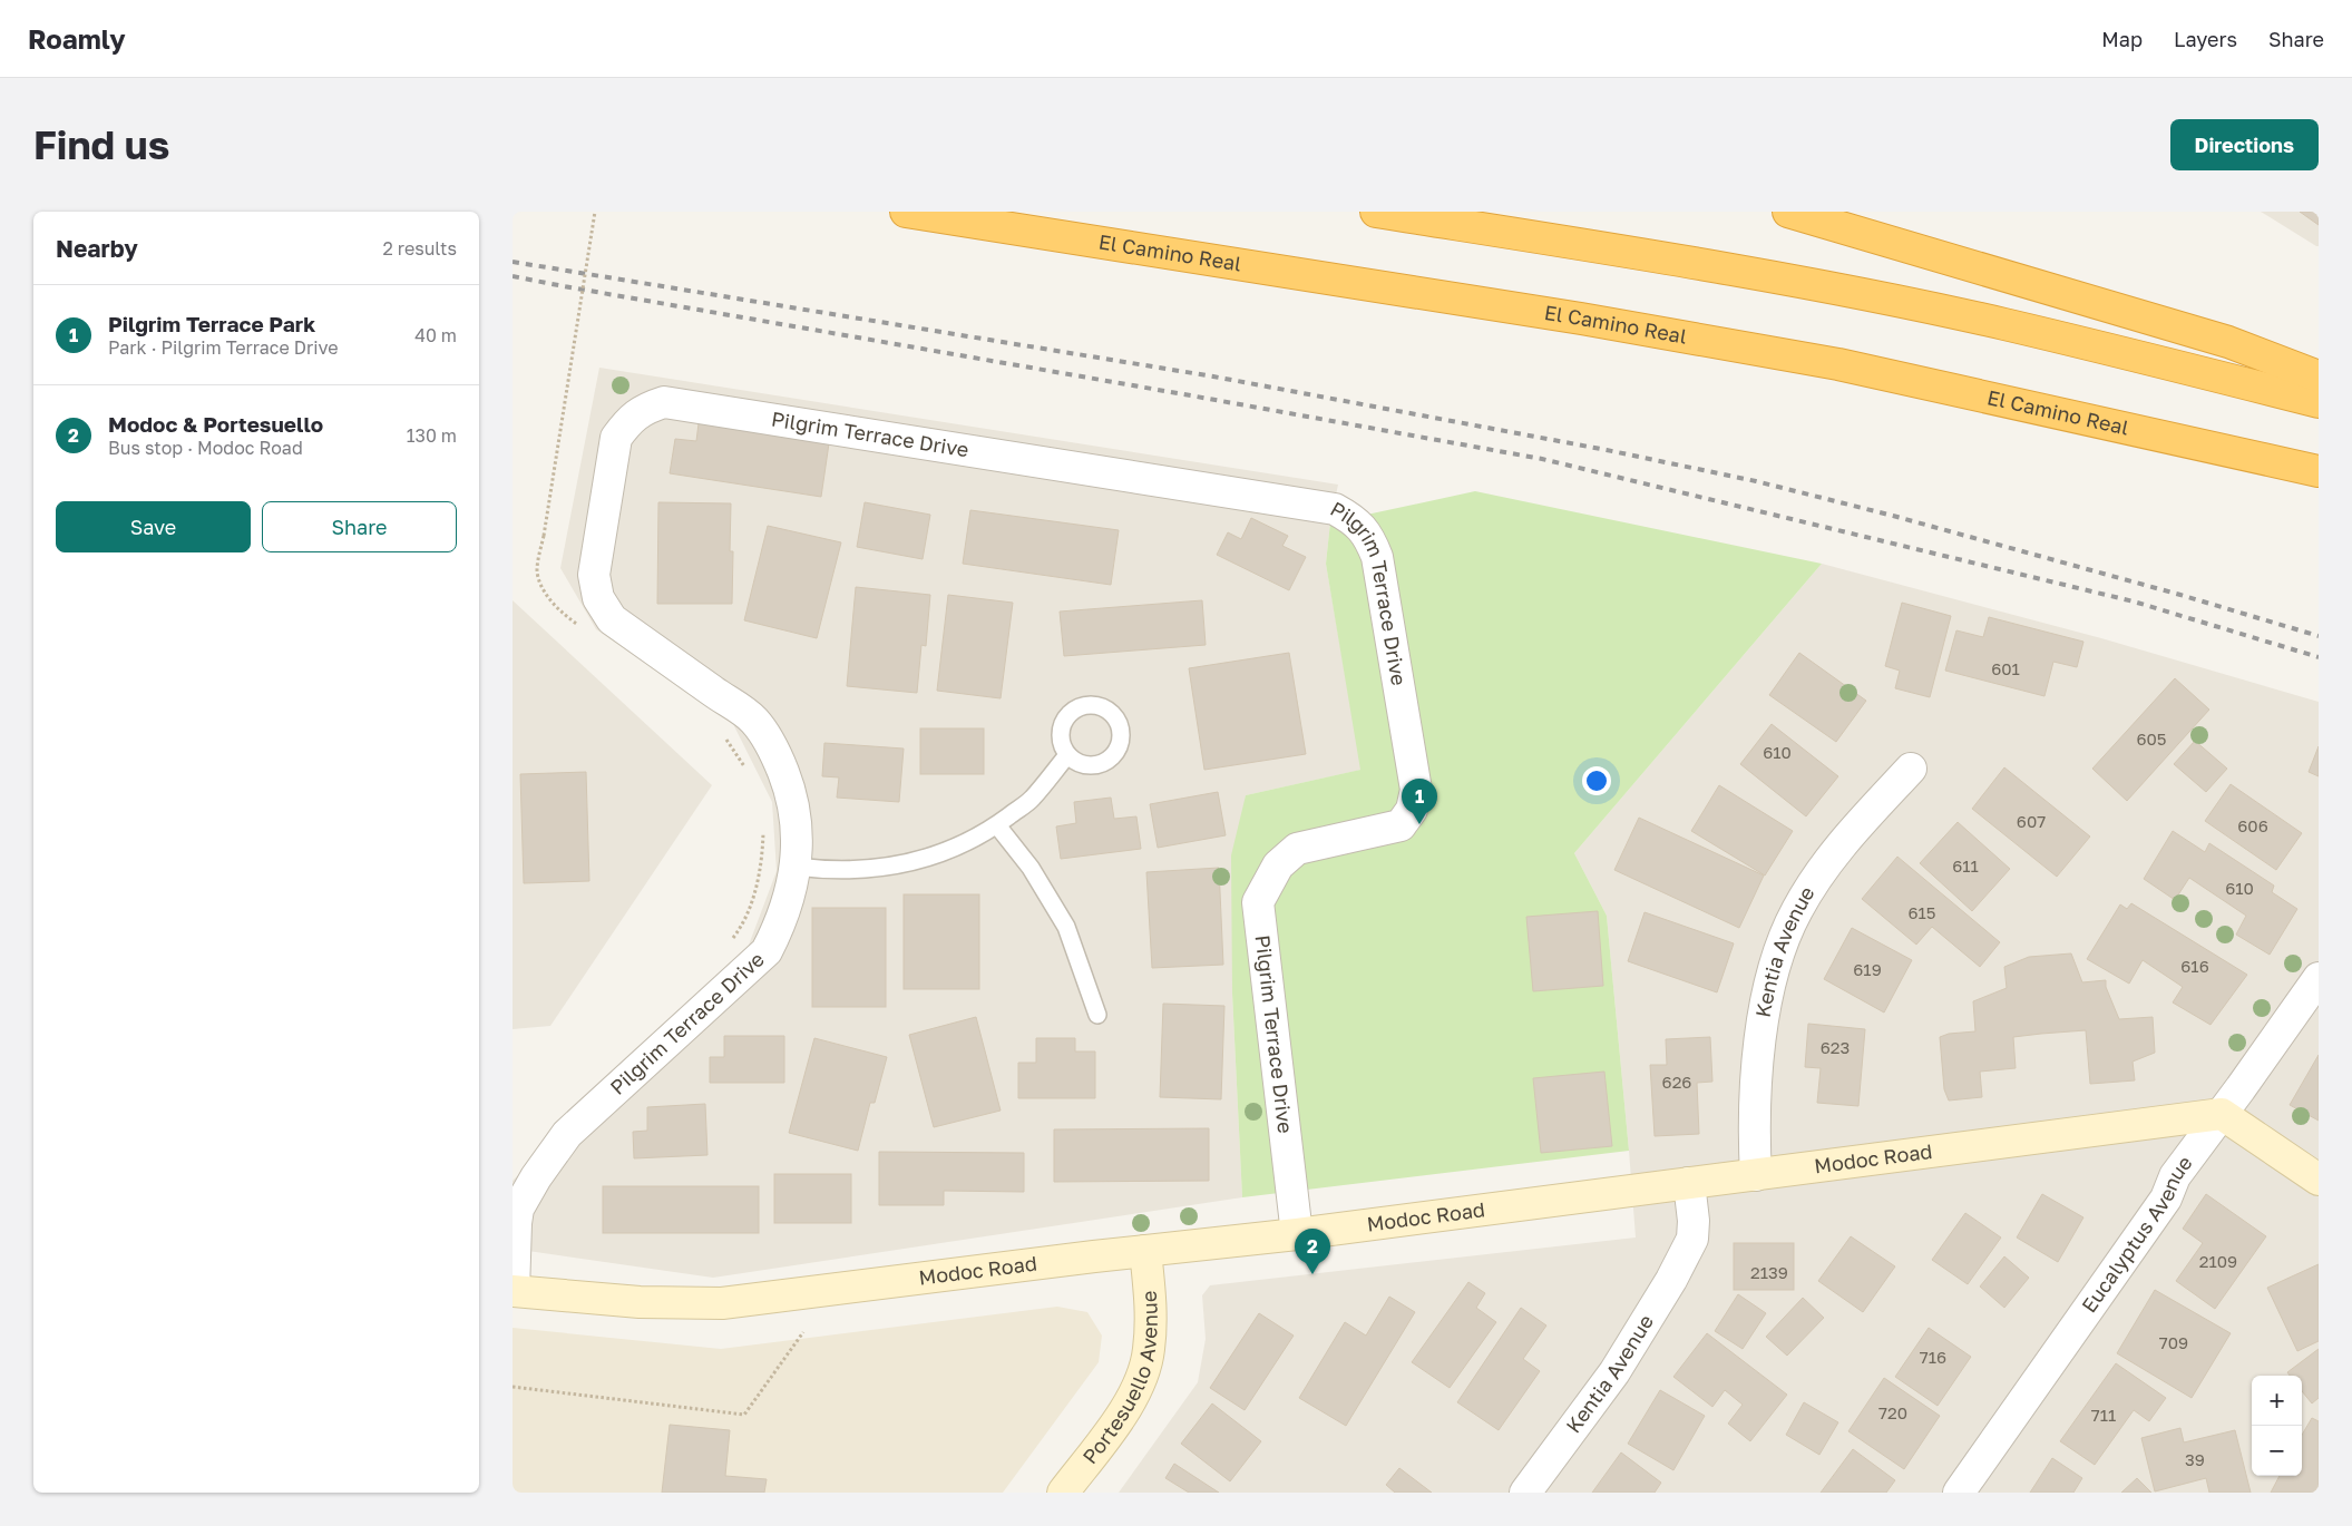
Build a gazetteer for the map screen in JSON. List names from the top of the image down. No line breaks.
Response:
{"streets":{"highway":["El Camino Real"],"street":["Pilgrim Terrace Drive","Kentia Avenue","Modoc Road","Eucalyptus Avenue","Portesuello Avenue"]},"crossings":[["Pilgrim Terrace Drive","Modoc Road"],["Kentia Avenue","Modoc Road"],["Modoc Road","Eucalyptus Avenue"],["Modoc Road","Portesuello Avenue"]],"house_numbers":["601","605","610","607","606","611","610","615","616","619","623","626","2109","2139","709","716","720","711","39"],"page":{"header":"Roamly","nav":["Map","Layers","Share"],"buttons":["Directions",["Save","Share"]],"title":"Find us","heading":["Nearby","2 results"],"list":[{"mark":"1","name":"Pilgrim Terrace Park","note":"Park · Pilgrim Terrace Drive","value":"40 m"},{"mark":"2","name":"Modoc & Portesuello","note":"Bus stop · Modoc Road","value":"130 m"}],"pins":["1","2"],"map_buttons":["+","−"]}}
